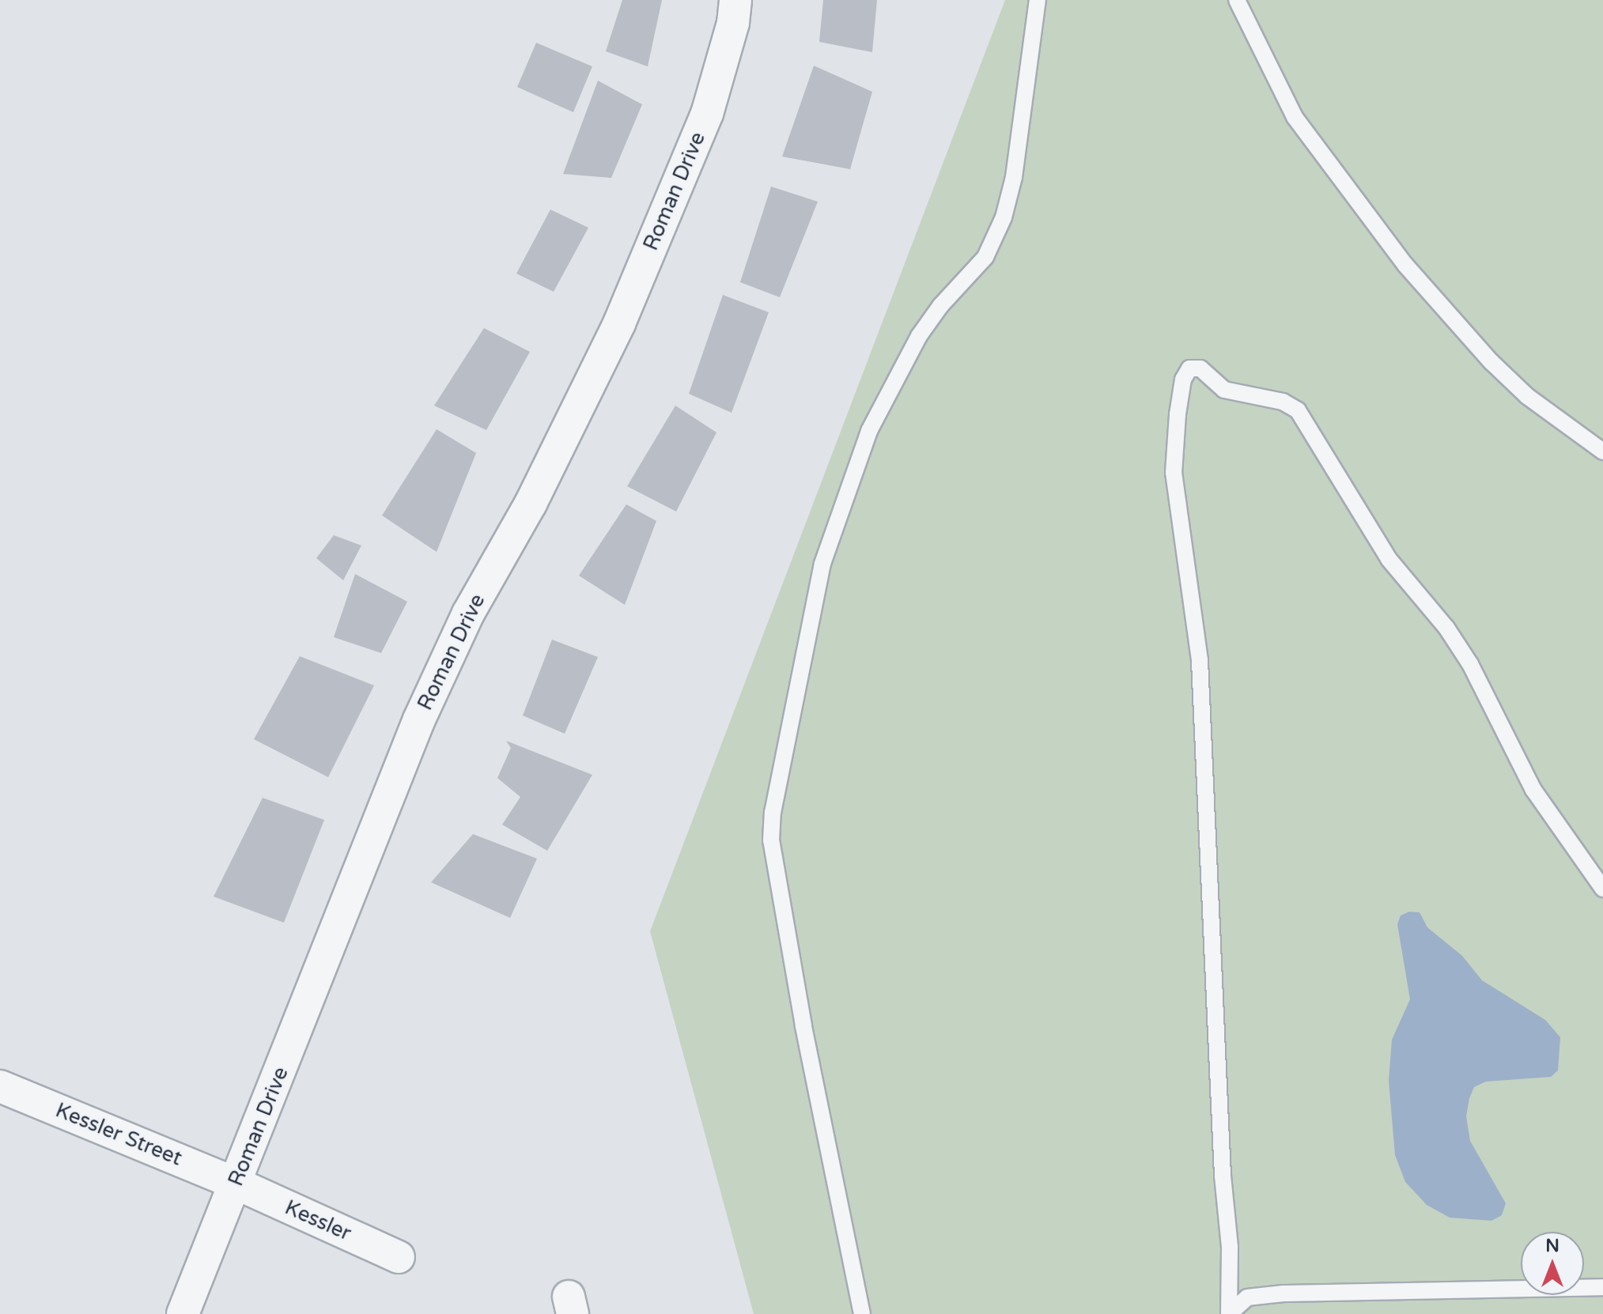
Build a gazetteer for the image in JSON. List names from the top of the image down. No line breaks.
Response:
{"streets":{"street":["Roman Drive","Kessler Street","Kessler"]},"crossings":[["Roman Drive","Kessler Street"],["Roman Drive","Kessler"],["Kessler Street","Kessler"]],"north":"top"}
